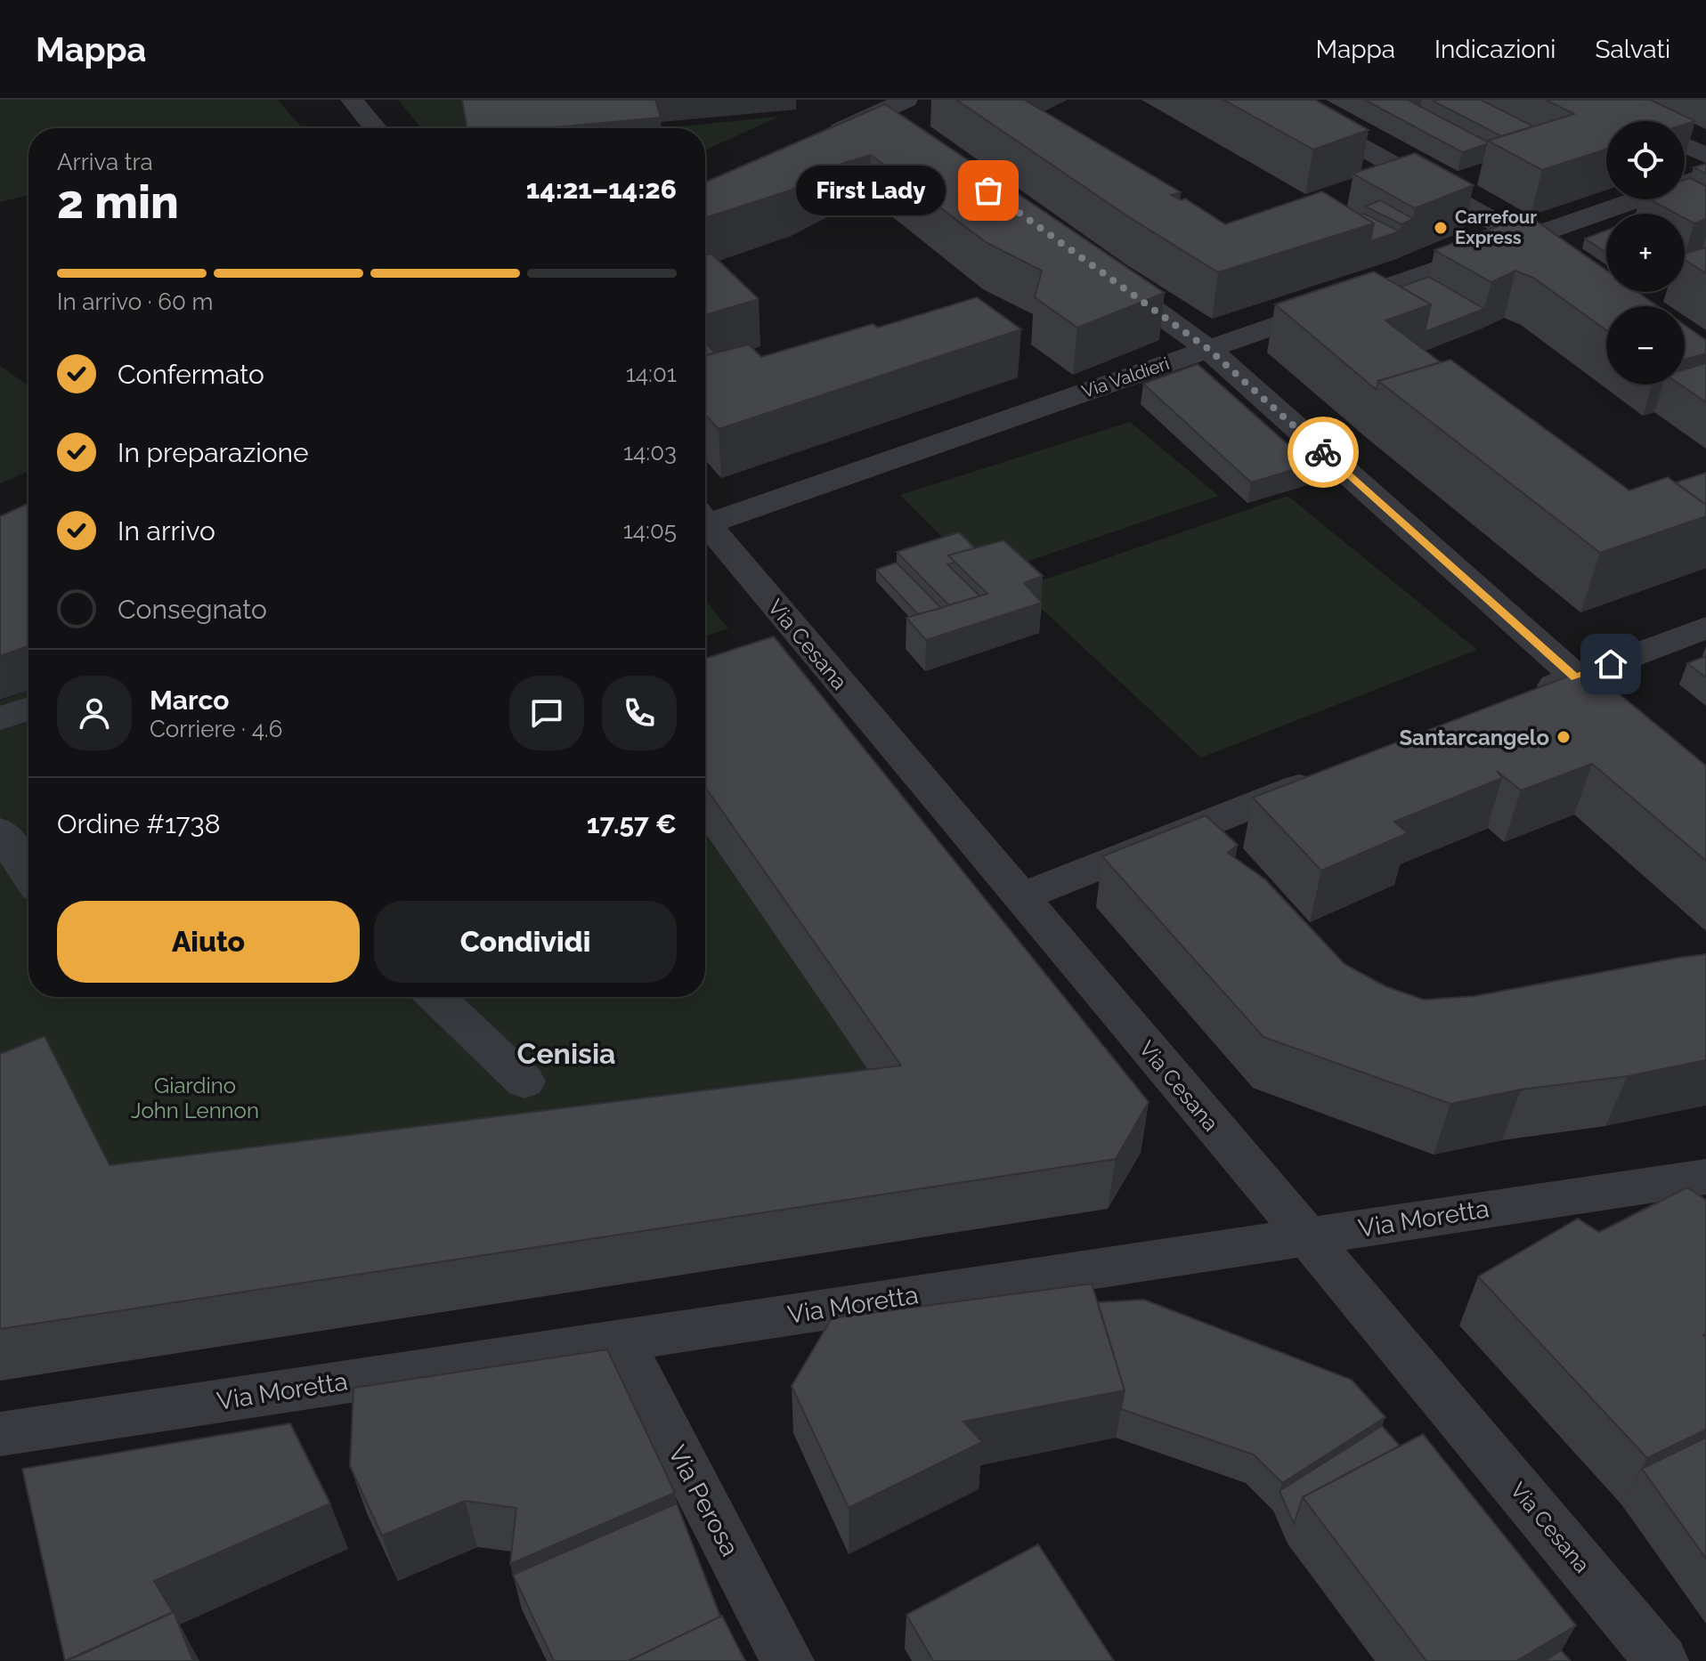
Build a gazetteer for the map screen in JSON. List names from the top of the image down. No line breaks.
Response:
{"streets":{"street":["Via Valdieri","Via Cesana","Via Moretta","Via Perosa"]},"crossings":[["Via Cesana","Via Moretta"],["Via Moretta","Via Perosa"]],"districts":["Cenisia"],"parks":["Giardino John Lennon"],"places":["First Lady","Carrefour Express","Santarcangelo"],"page":{"header":"Mappa","nav":["Mappa","Indicazioni","Salvati"],"map_buttons":["+","−"],"heading":["2 min","Arriva tra","14:21–14:26"],"panel":["Marco","Corriere · 4.6","Ordine #1738","17.57 €"],"bubble":"First Lady","bar":"In arrivo · 60 m","list":[["Confermato","14:01"],["In preparazione","14:03"],["In arrivo","14:05"],"Consegnato"],"buttons":["Aiuto","Condividi"]}}
